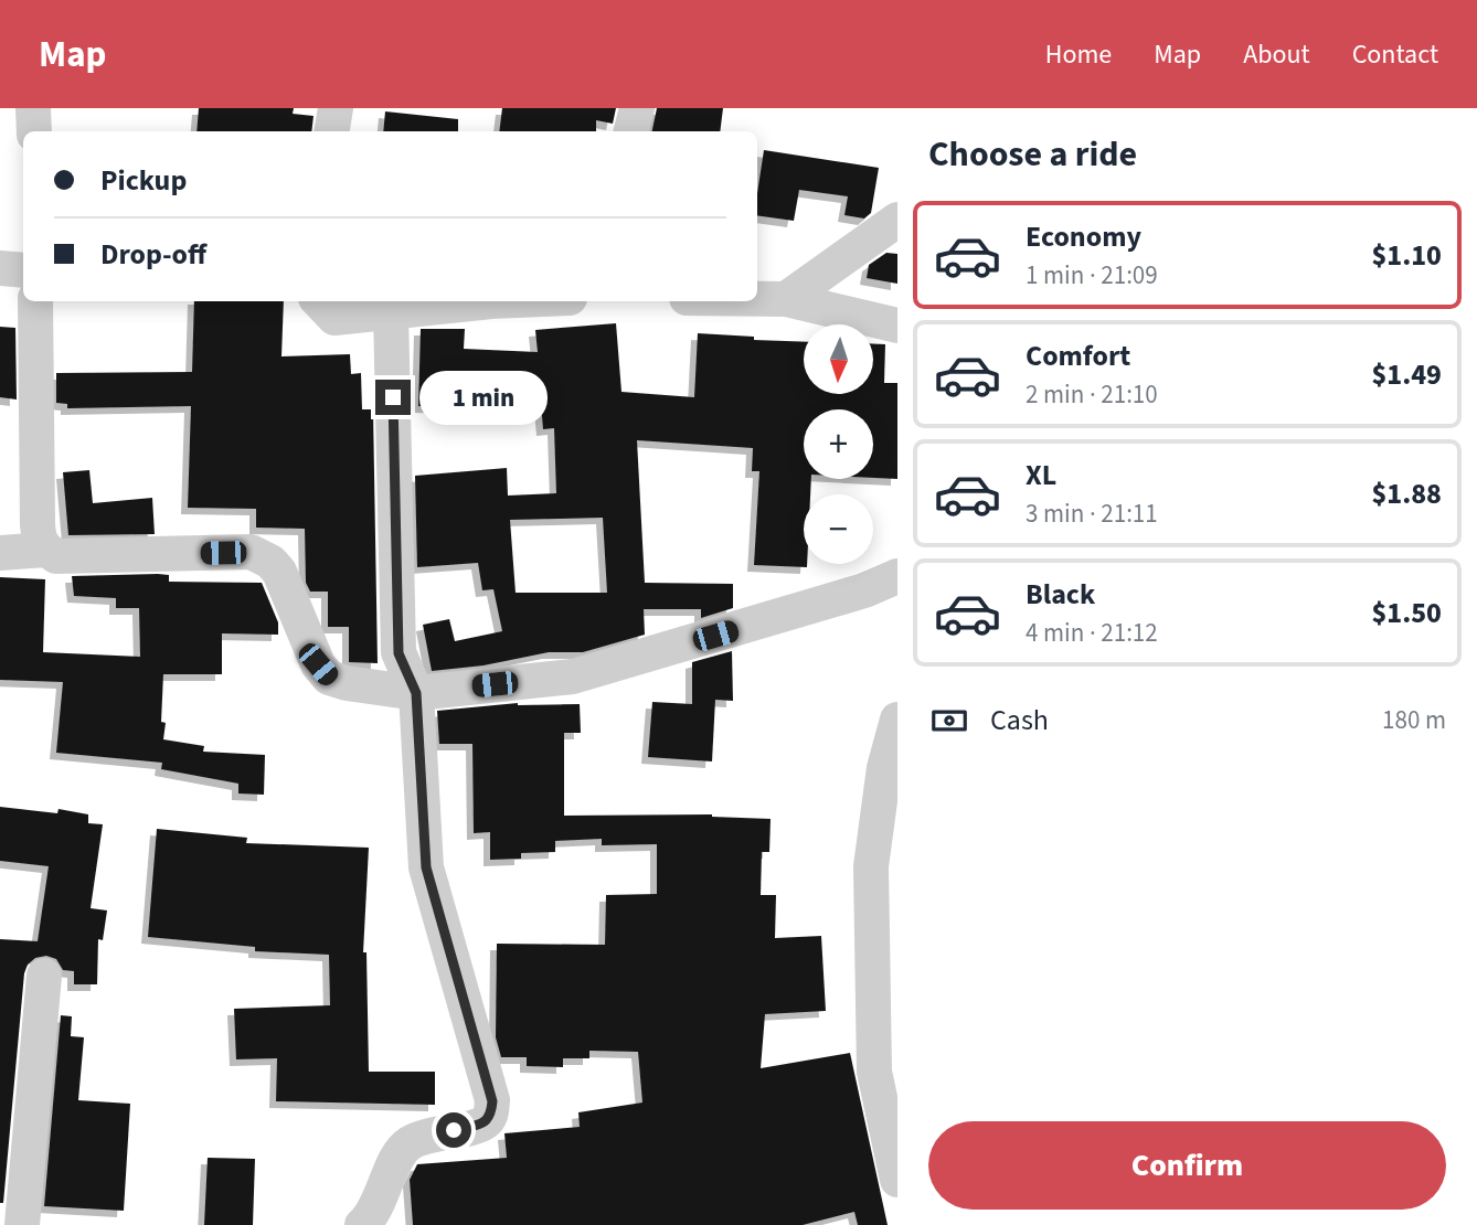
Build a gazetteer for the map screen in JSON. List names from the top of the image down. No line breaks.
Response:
{"north":"bottom","page":{"header":"Map","nav":["Home","Map","About","Contact"],"heading":"Choose a ride","banner":["Pickup","Drop-off"],"list":[{"name":"Economy","note":"1 min · 21:09","value":"$1.10"},{"name":"Comfort","note":"2 min · 21:10","value":"$1.49"},{"name":"XL","note":"3 min · 21:11","value":"$1.88"},{"name":"Black","note":"4 min · 21:12","value":"$1.50"}],"map_buttons":["+","−"],"bubble":"1 min","pay":["Cash","180 m"],"buttons":"Confirm"}}
